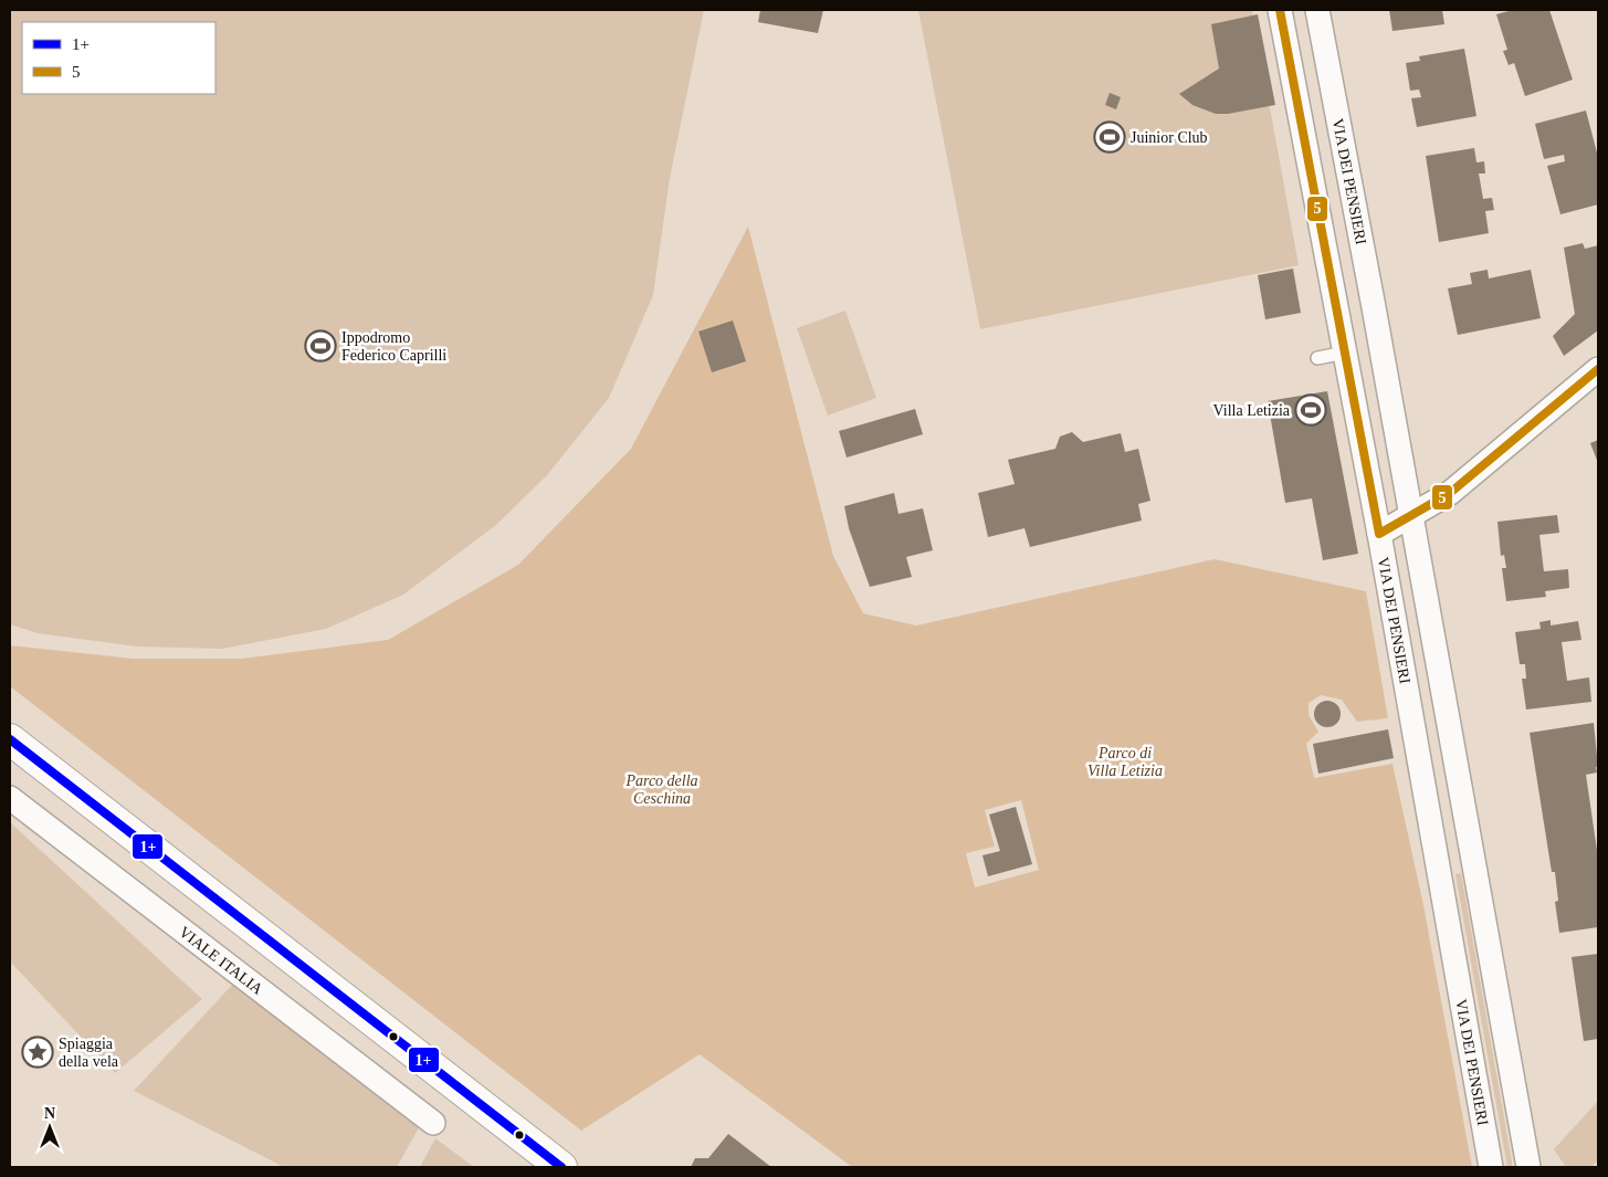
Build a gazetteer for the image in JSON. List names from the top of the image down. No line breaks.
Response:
{"streets":{"street":["VIA DEI PENSIERI","VIALE ITALIA"]},"parks":["Parco di Villa Letizia","Parco della Ceschina"],"places":{"sports":["Juinior Club","Ippodromo Federico Caprilli","Villa Letizia"],"place":["Spiaggia della vela"]},"lines":["transit line 5","transit line 1+"],"legend":["1+","5"],"north":"top"}
